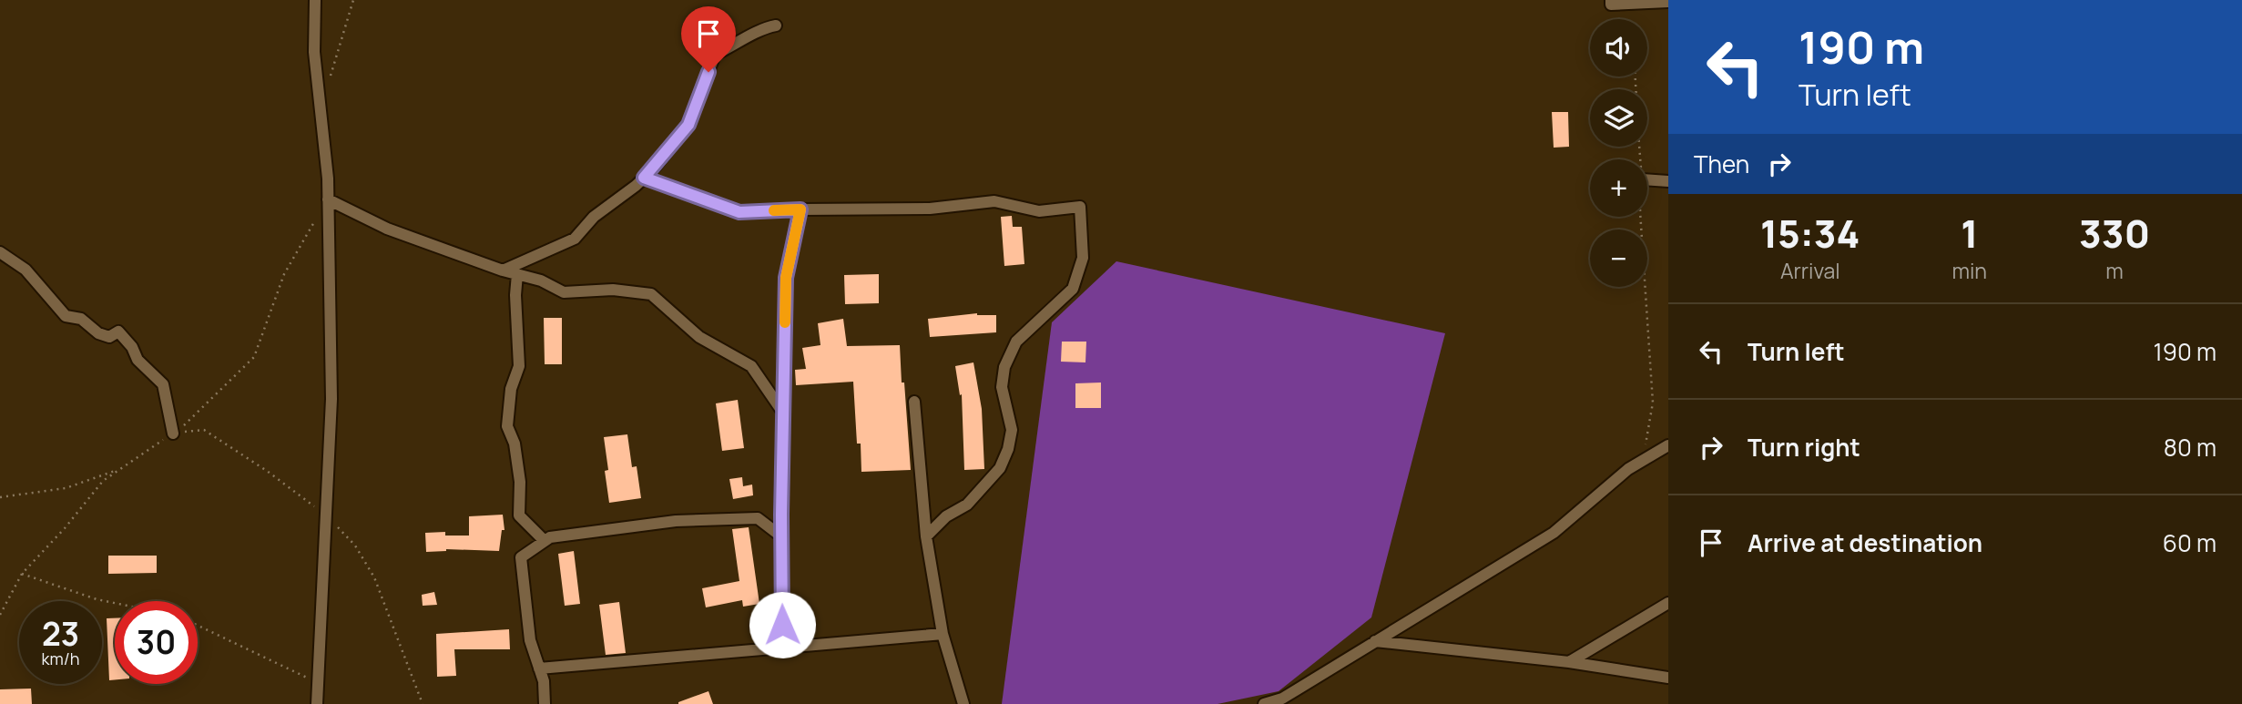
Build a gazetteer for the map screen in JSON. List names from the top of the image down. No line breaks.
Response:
{"page":{"turn":["190 m","Turn left"],"map_buttons":["+","−"],"then":"Then","eta":["15:34","Arrival","1","min","330","m"],"list":[{"name":"Turn left","value":"190 m"},{"name":"Turn right","value":"80 m"},{"name":"Arrive at destination","value":"60 m"}],"speed":"23 km/h","limit":"30"}}
